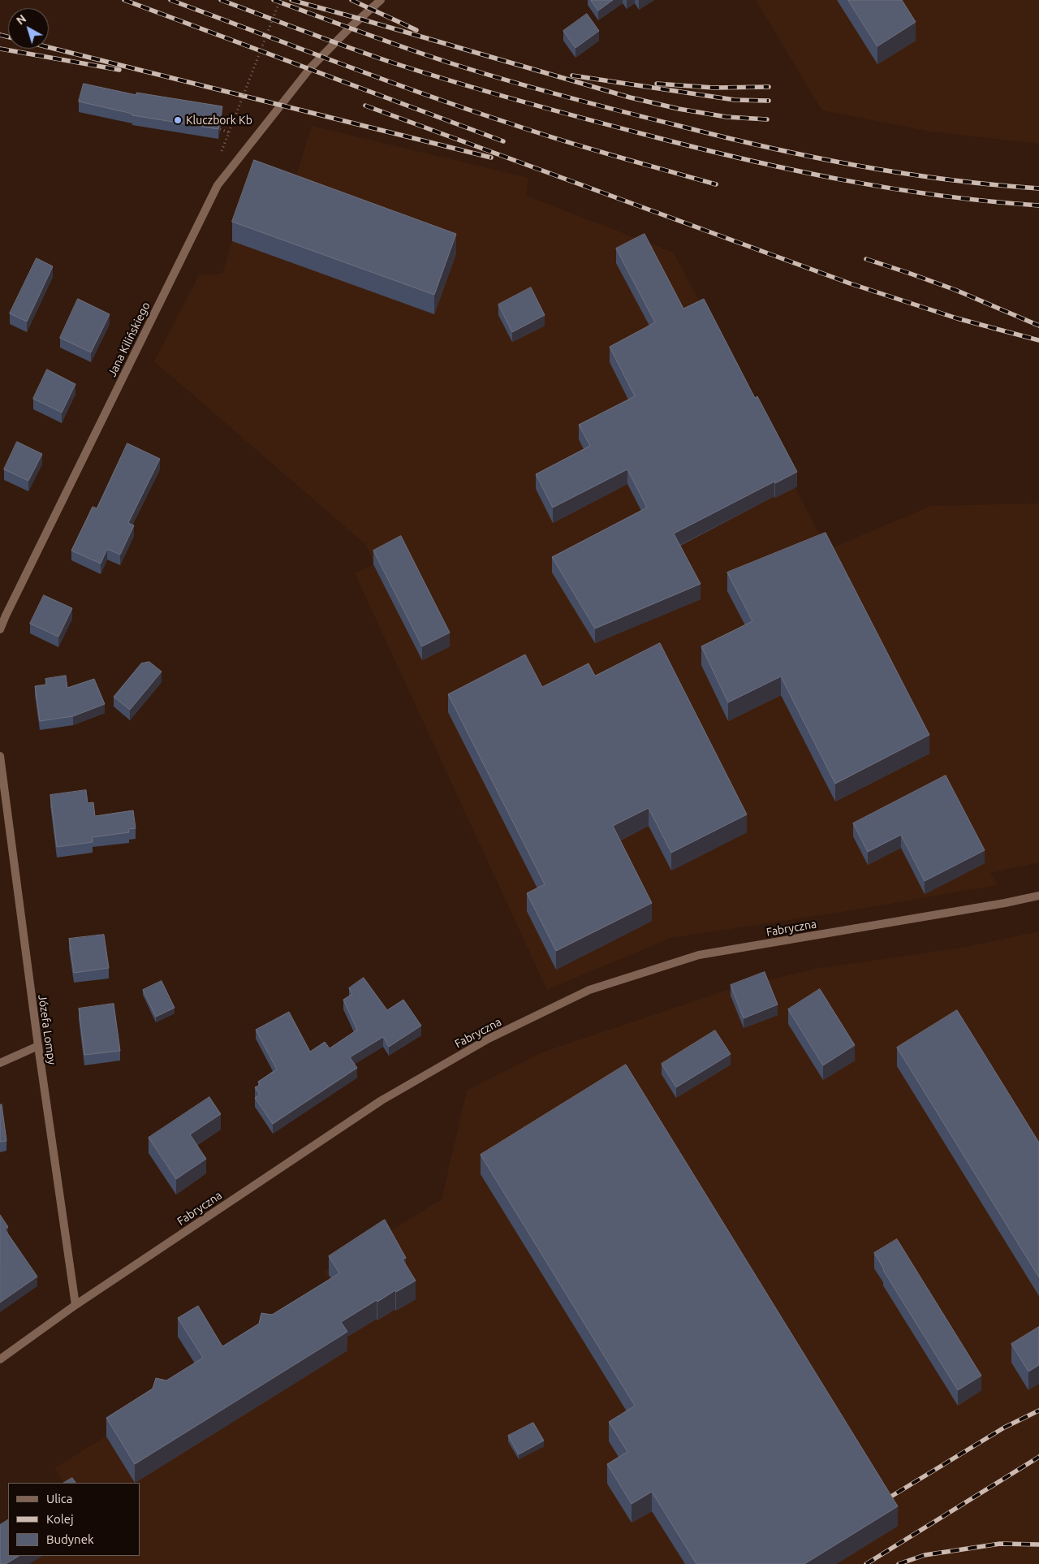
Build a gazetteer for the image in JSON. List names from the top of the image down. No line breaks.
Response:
{"streets":{"street":["Jana Kilińskiego","Fabryczna","Józefa Lompy"]},"crossings":[["Fabryczna","Józefa Lompy"]],"places":["Kluczbork Kb"],"legend":["Ulica","Kolej","Budynek"],"north":"top left"}
